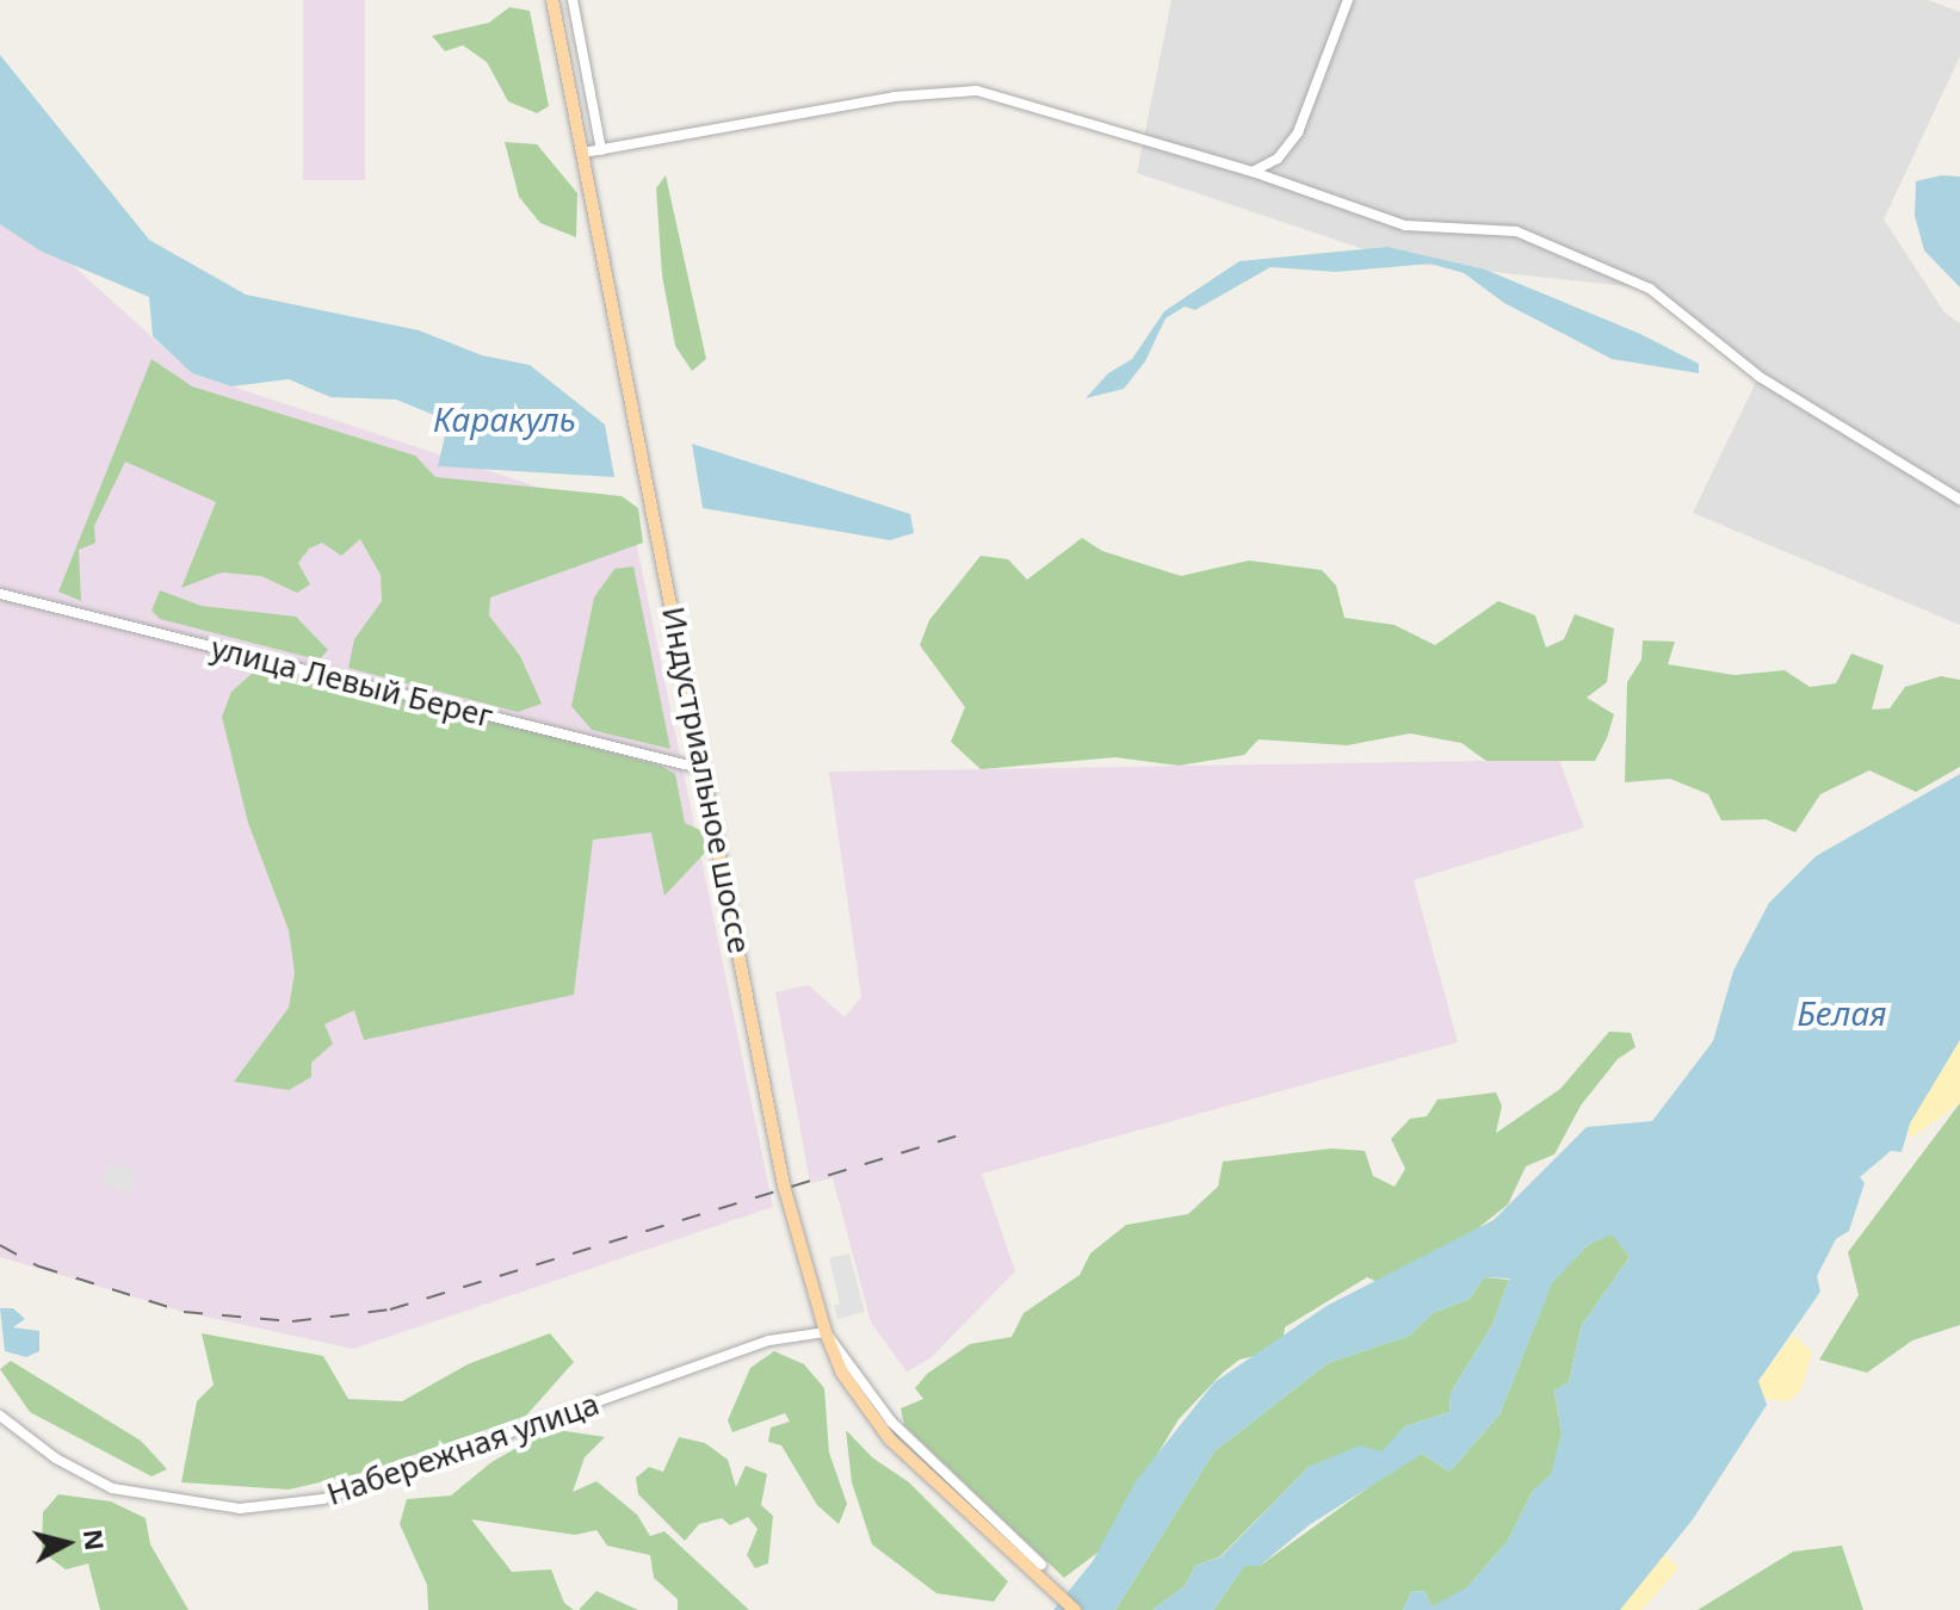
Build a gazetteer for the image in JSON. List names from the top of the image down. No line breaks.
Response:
{"streets":{"main road":["Индустриальное шоссе"],"street":["улица Левый Берег","Набережная улица"]},"crossings":[["улица Левый Берег","Индустриальное шоссе"],["Индустриальное шоссе","Набережная улица"]],"water":["Каракуль","Белая"],"north":"right"}
